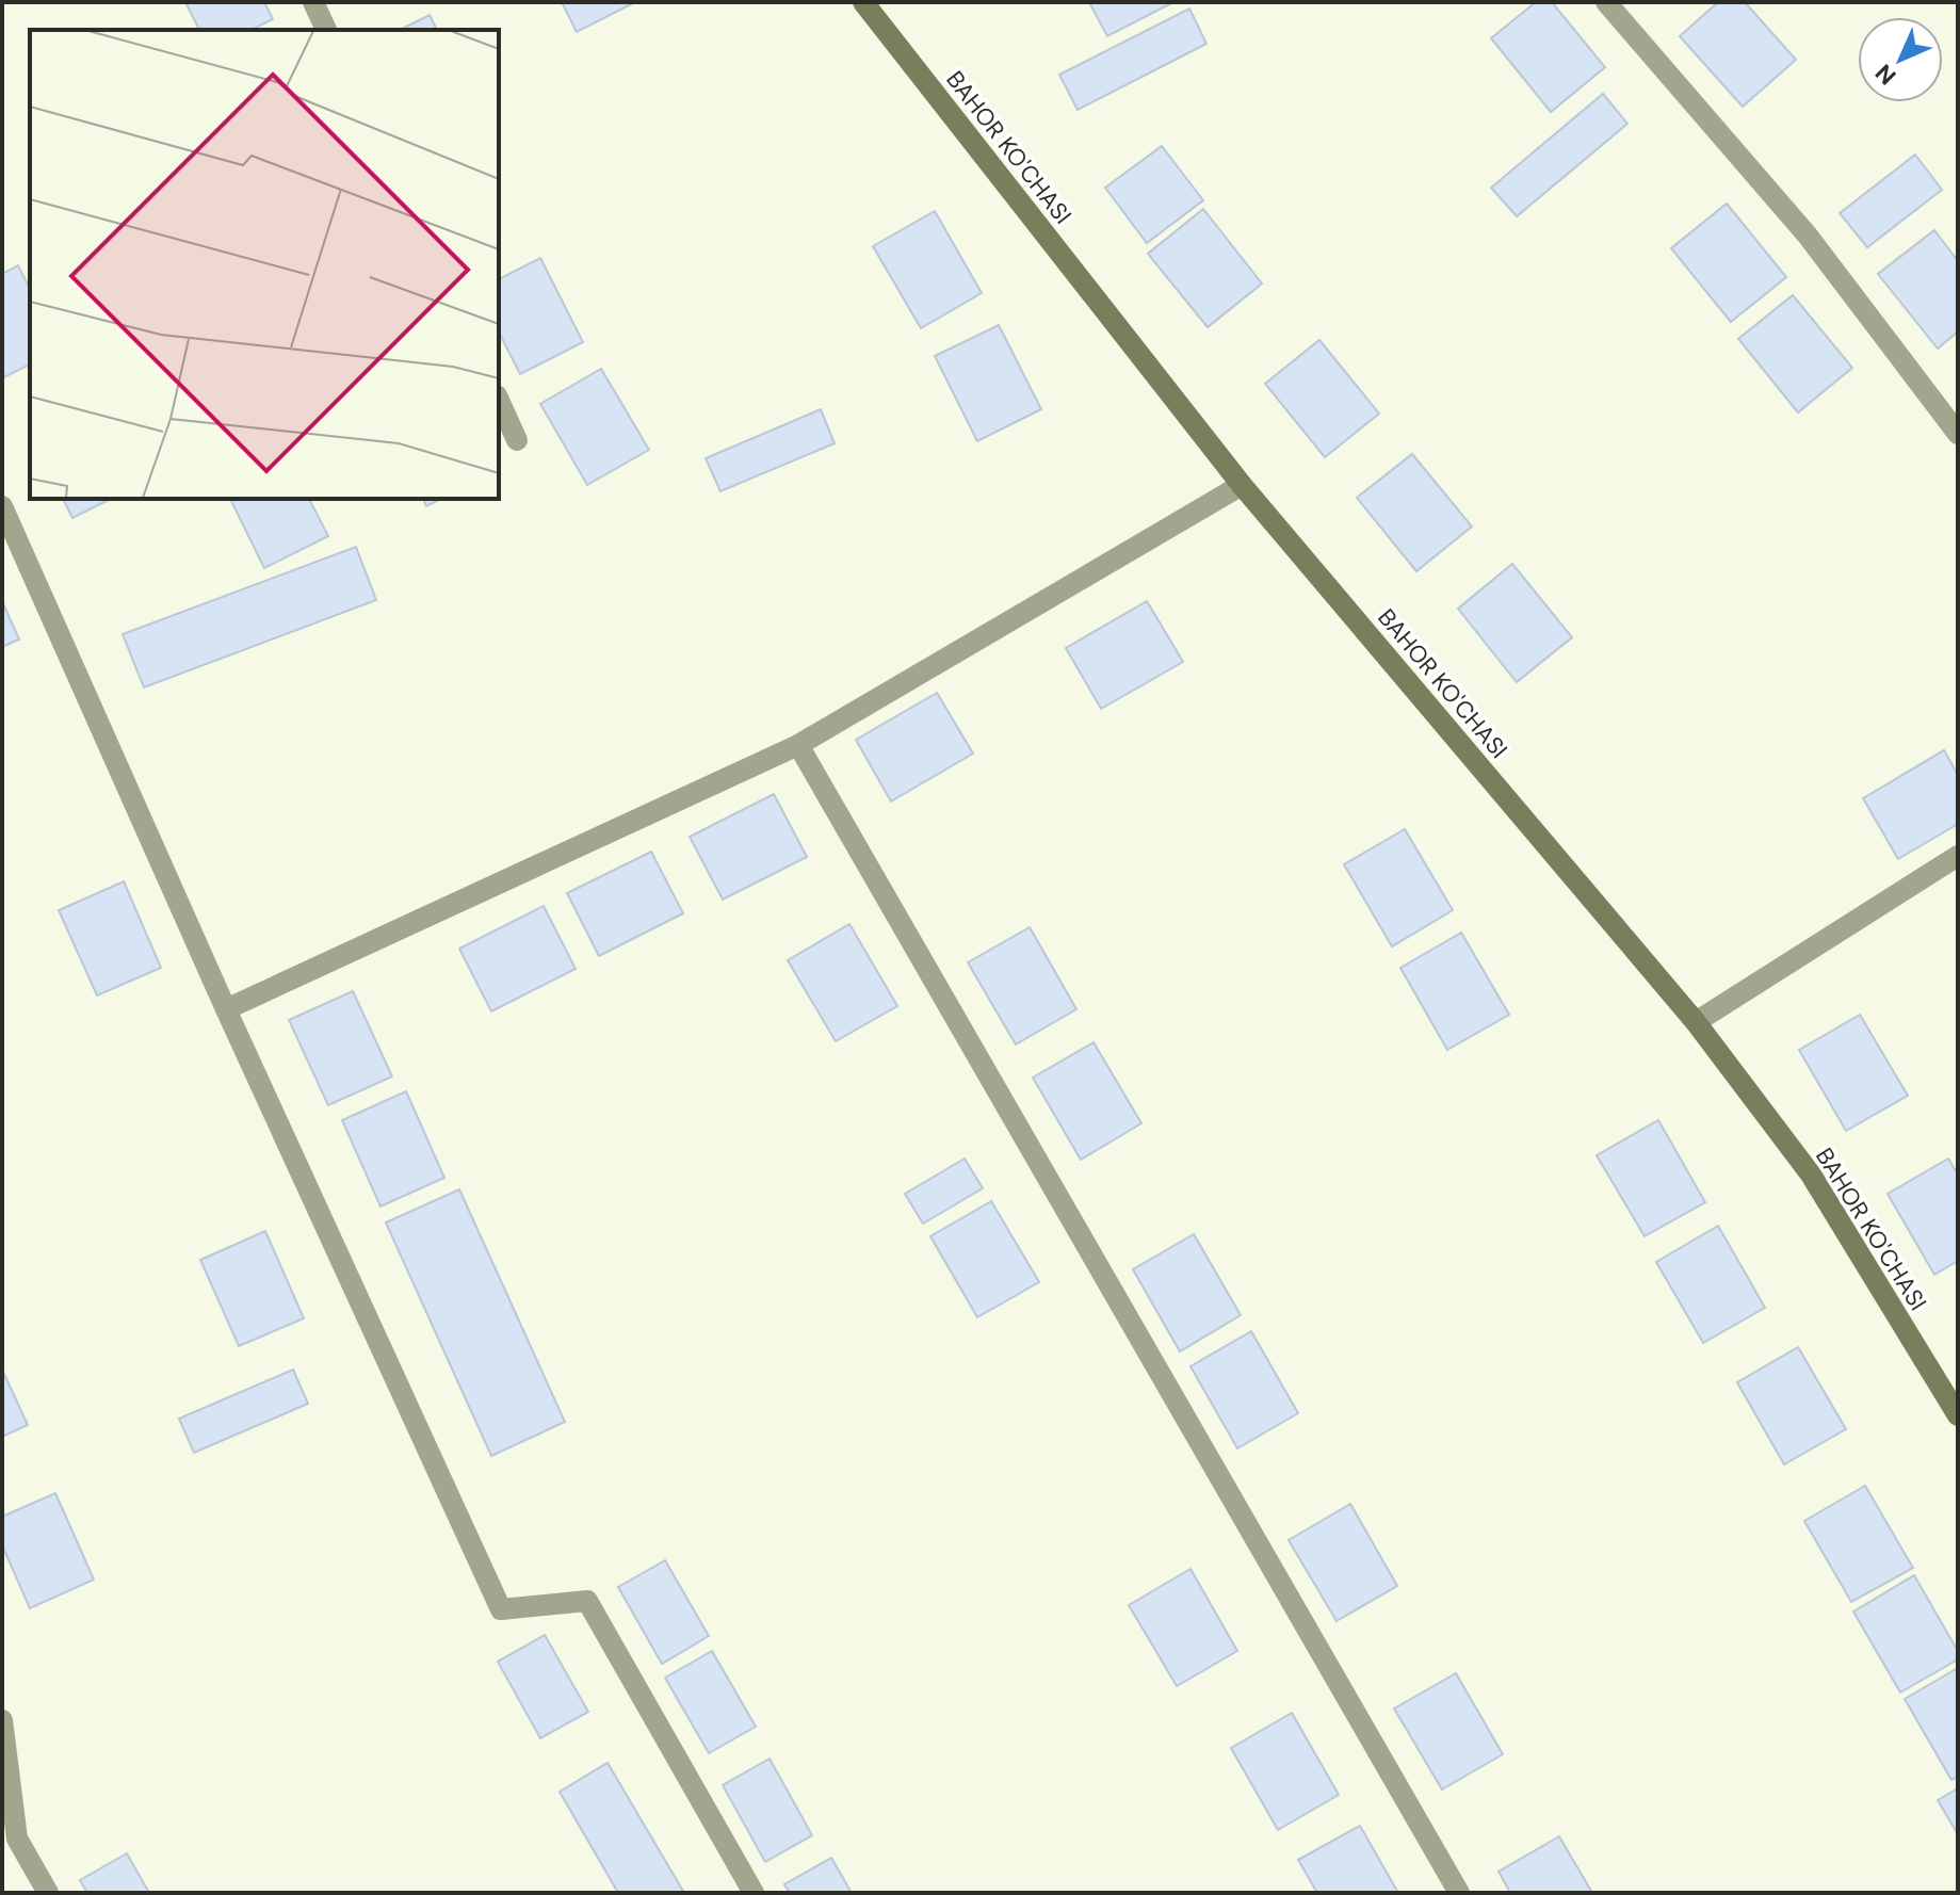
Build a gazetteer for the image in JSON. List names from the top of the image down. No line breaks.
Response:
{"streets":{"street":["BAHOR KO'CHASI"]},"north":"bottom left"}
